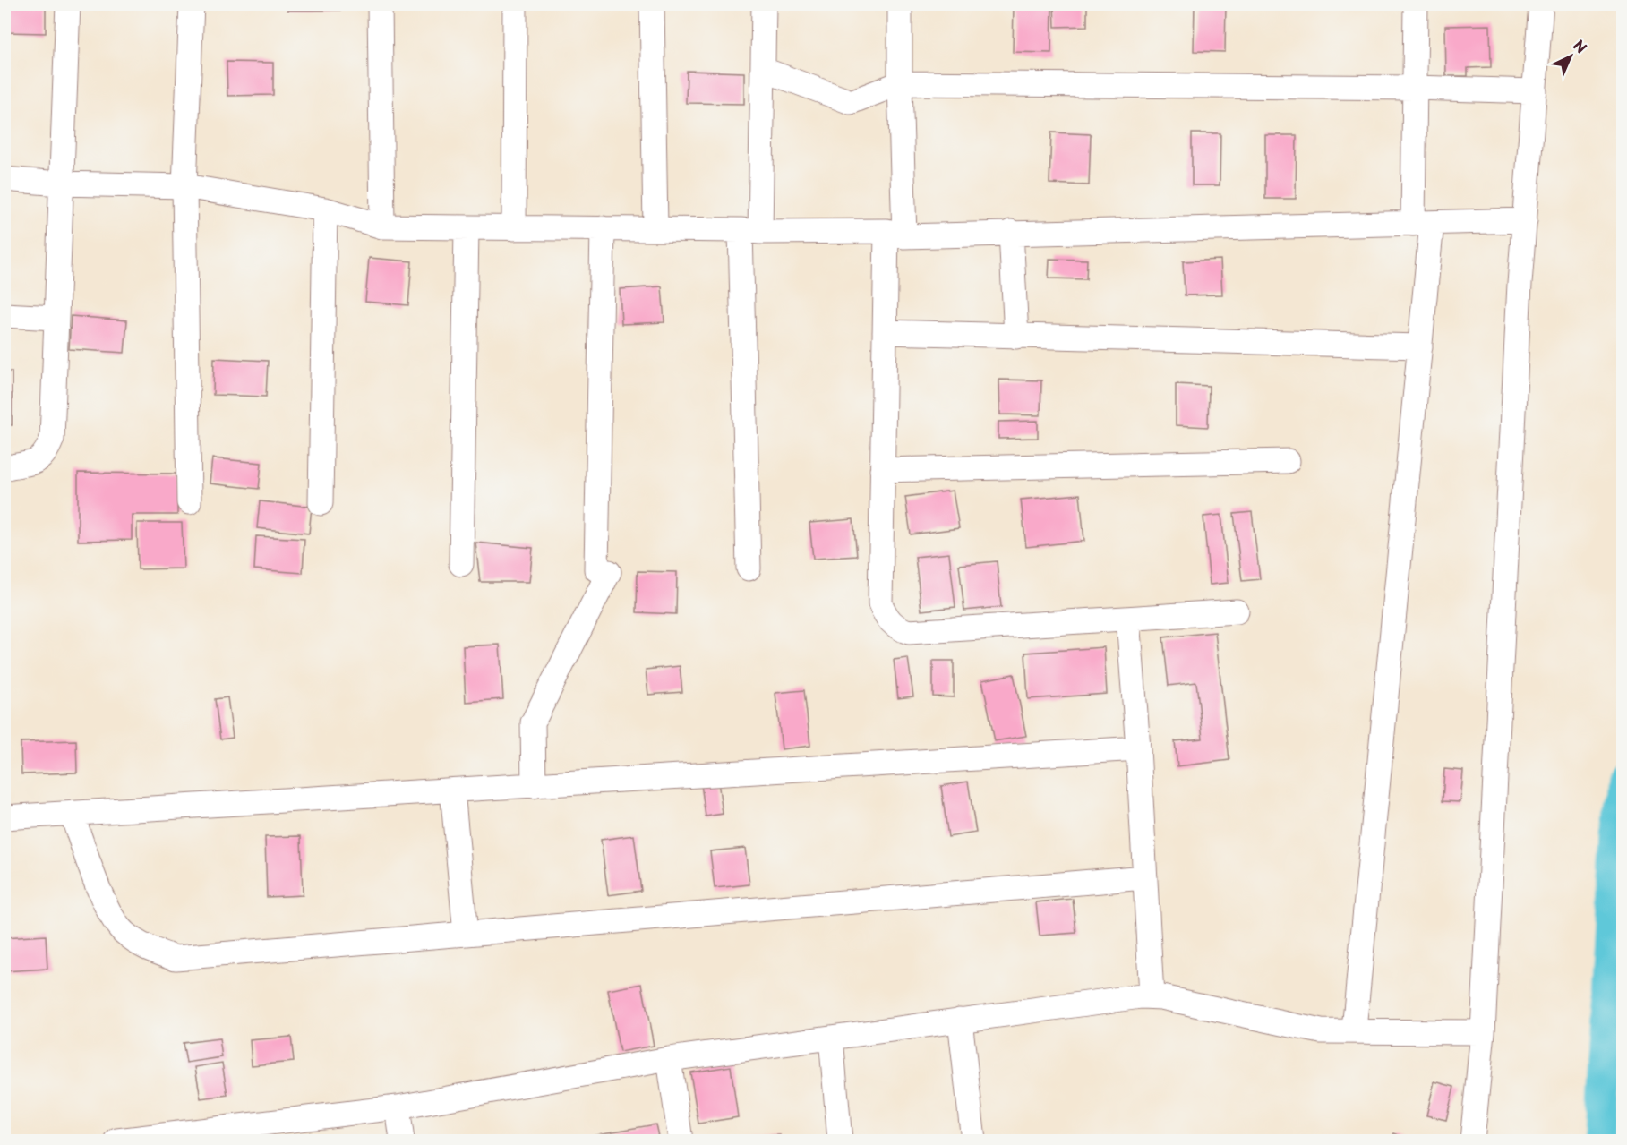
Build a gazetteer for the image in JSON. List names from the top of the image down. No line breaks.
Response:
{"north":"top right"}
